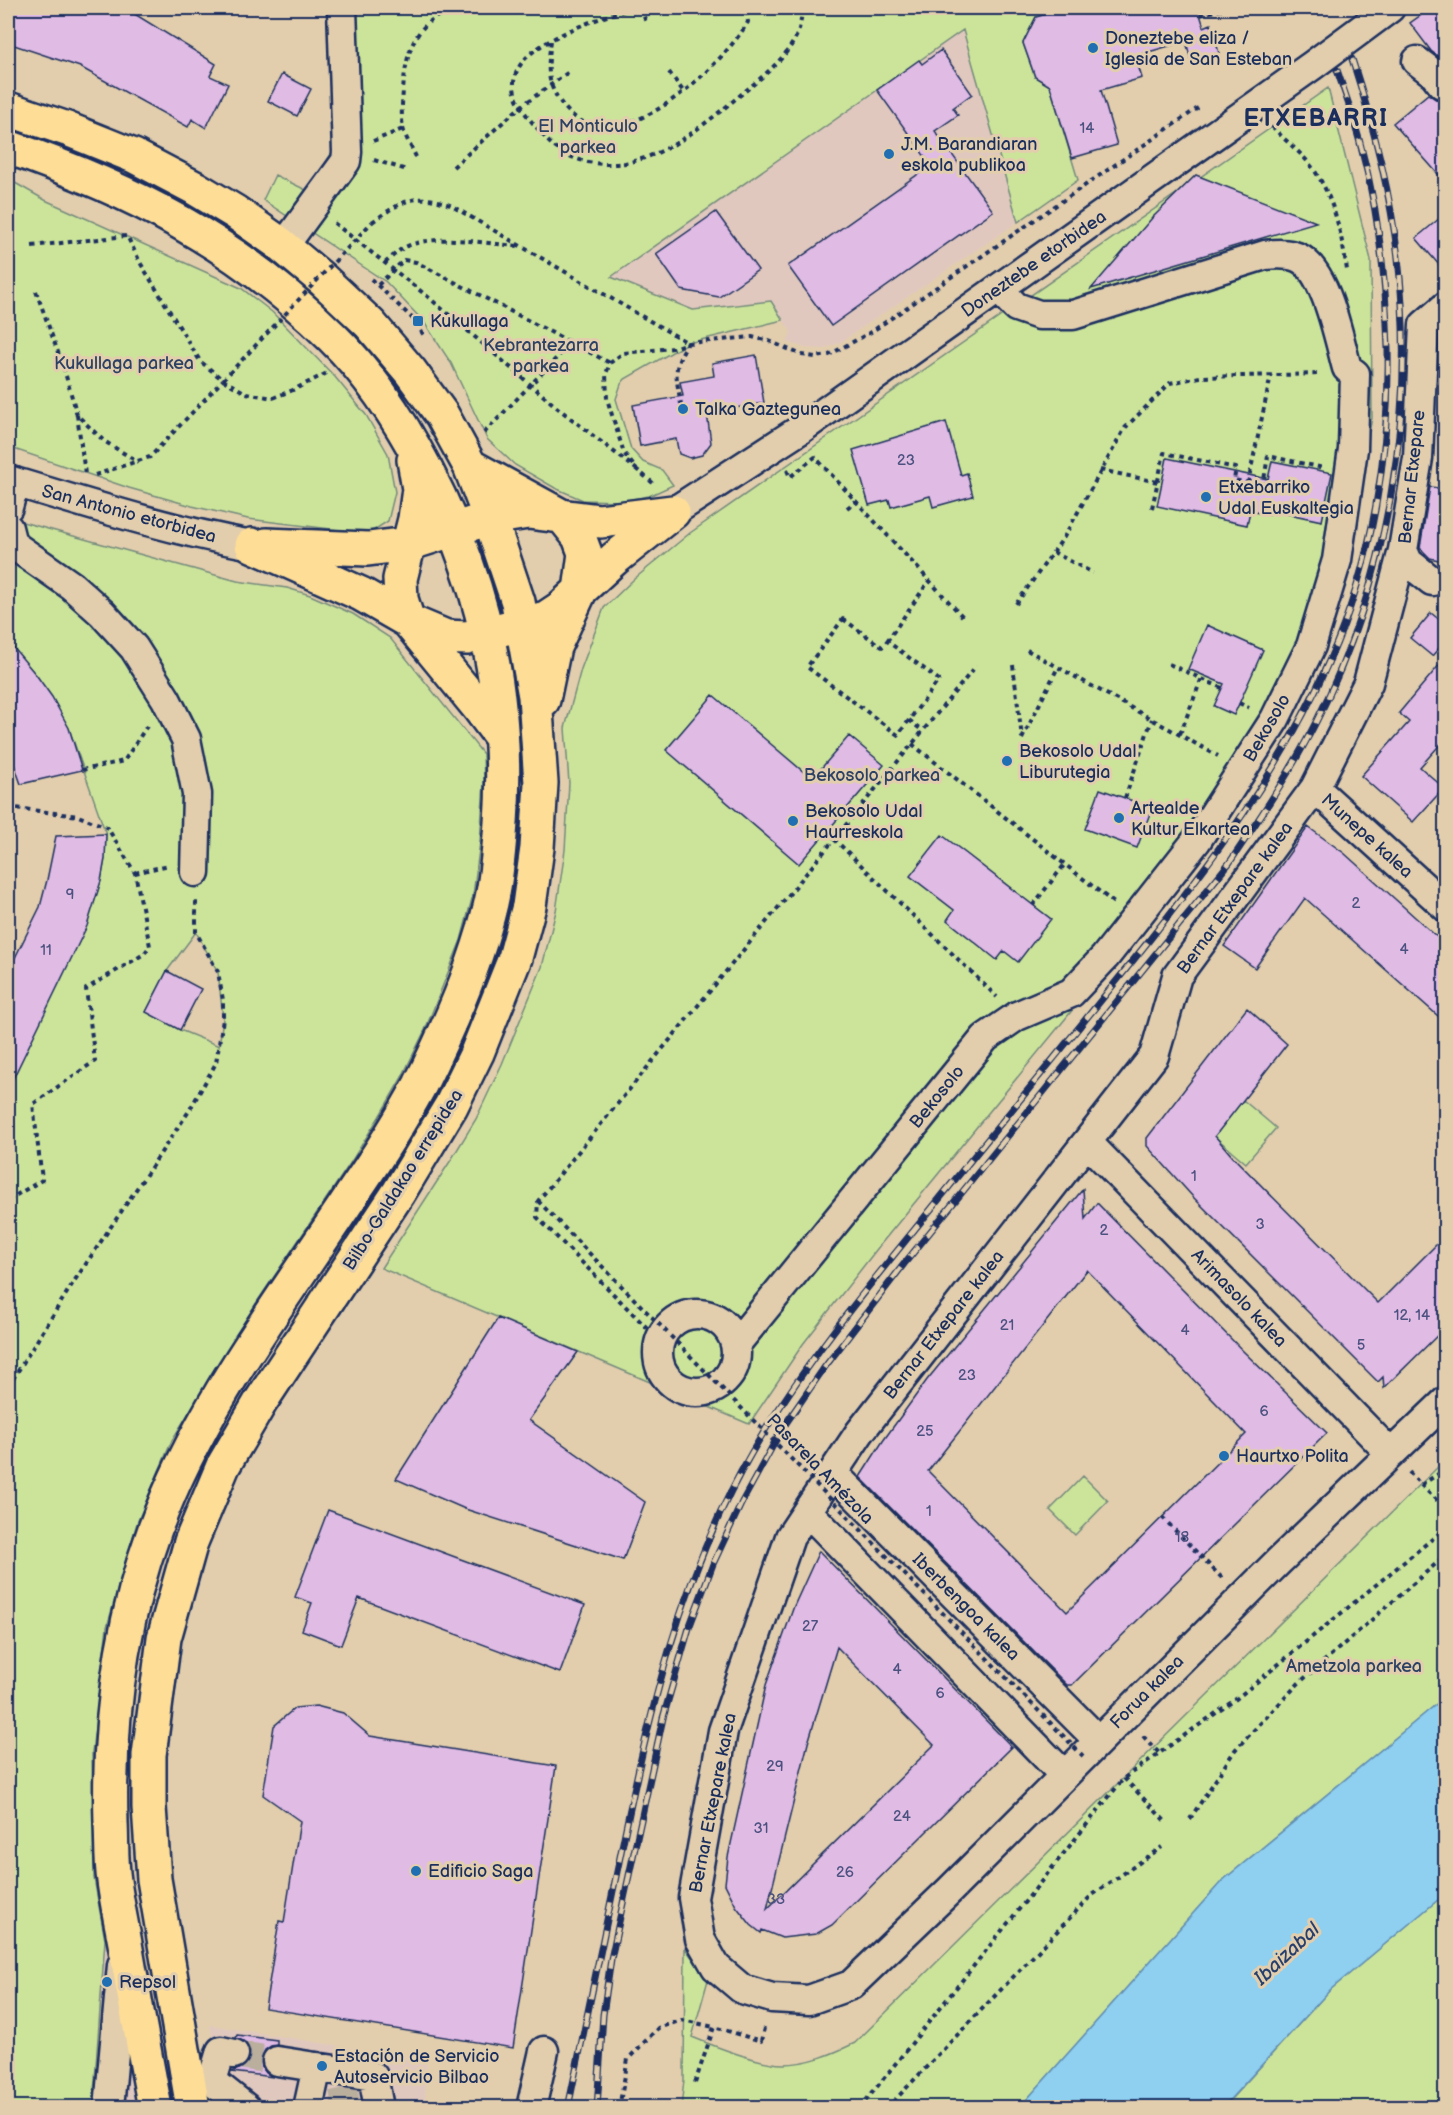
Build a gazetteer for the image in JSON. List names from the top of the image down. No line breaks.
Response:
{"streets":{"highway":["Bilbo-Galdakao errepidea"],"street":["Doneztebe etorbidea","Bernar Etxepare","San Antonio etorbidea","Bekosolo","Munepe kalea","Bernar Etxepare kalea","Arimasolo kalea","Iberbengoa kalea","Forua kalea"],"path":["Pasarela Amézola"]},"crossings":[["Doneztebe etorbidea","Bekosolo"],["Bernar Etxepare","Bernar Etxepare kalea"],["Munepe kalea","Bernar Etxepare kalea"],["Bernar Etxepare kalea","Arimasolo kalea"],["Bernar Etxepare kalea","Iberbengoa kalea"],["Bernar Etxepare kalea","Forua kalea"],["Arimasolo kalea","Forua kalea"],["Pasarela Amézola","Iberbengoa kalea"],["Pasarela Amézola","Forua kalea"],["Iberbengoa kalea","Forua kalea"]],"districts":["ETXEBARRI"],"water":["Ibaizabal"],"parks":["El Monticulo parkea","Kebrantezarra parkea","Kukullaga parkea","Bekosolo parkea","Ametzola parkea"],"places":{"other":["Doneztebe eliza / Iglesia de San Esteban","J.M. Barandiaran eskola publikoa","Talka Gaztegunea","Etxebarriko Udal Euskaltegia","Bekosolo Udal Liburutegia","Artealde Kultur Elkartea","Bekosolo Udal Haurreskola","Haurtxo Polita","Edificio Saga","Repsol","Estación de Servicio Autoservicio Bilbao"],"transit":["Kukullaga"]},"house_numbers":["14","23","9","2","4","11","1","3","2","12, 14","21","4","5","23","6","25","1","18","27","4","6","29","24","31","26","33"]}
